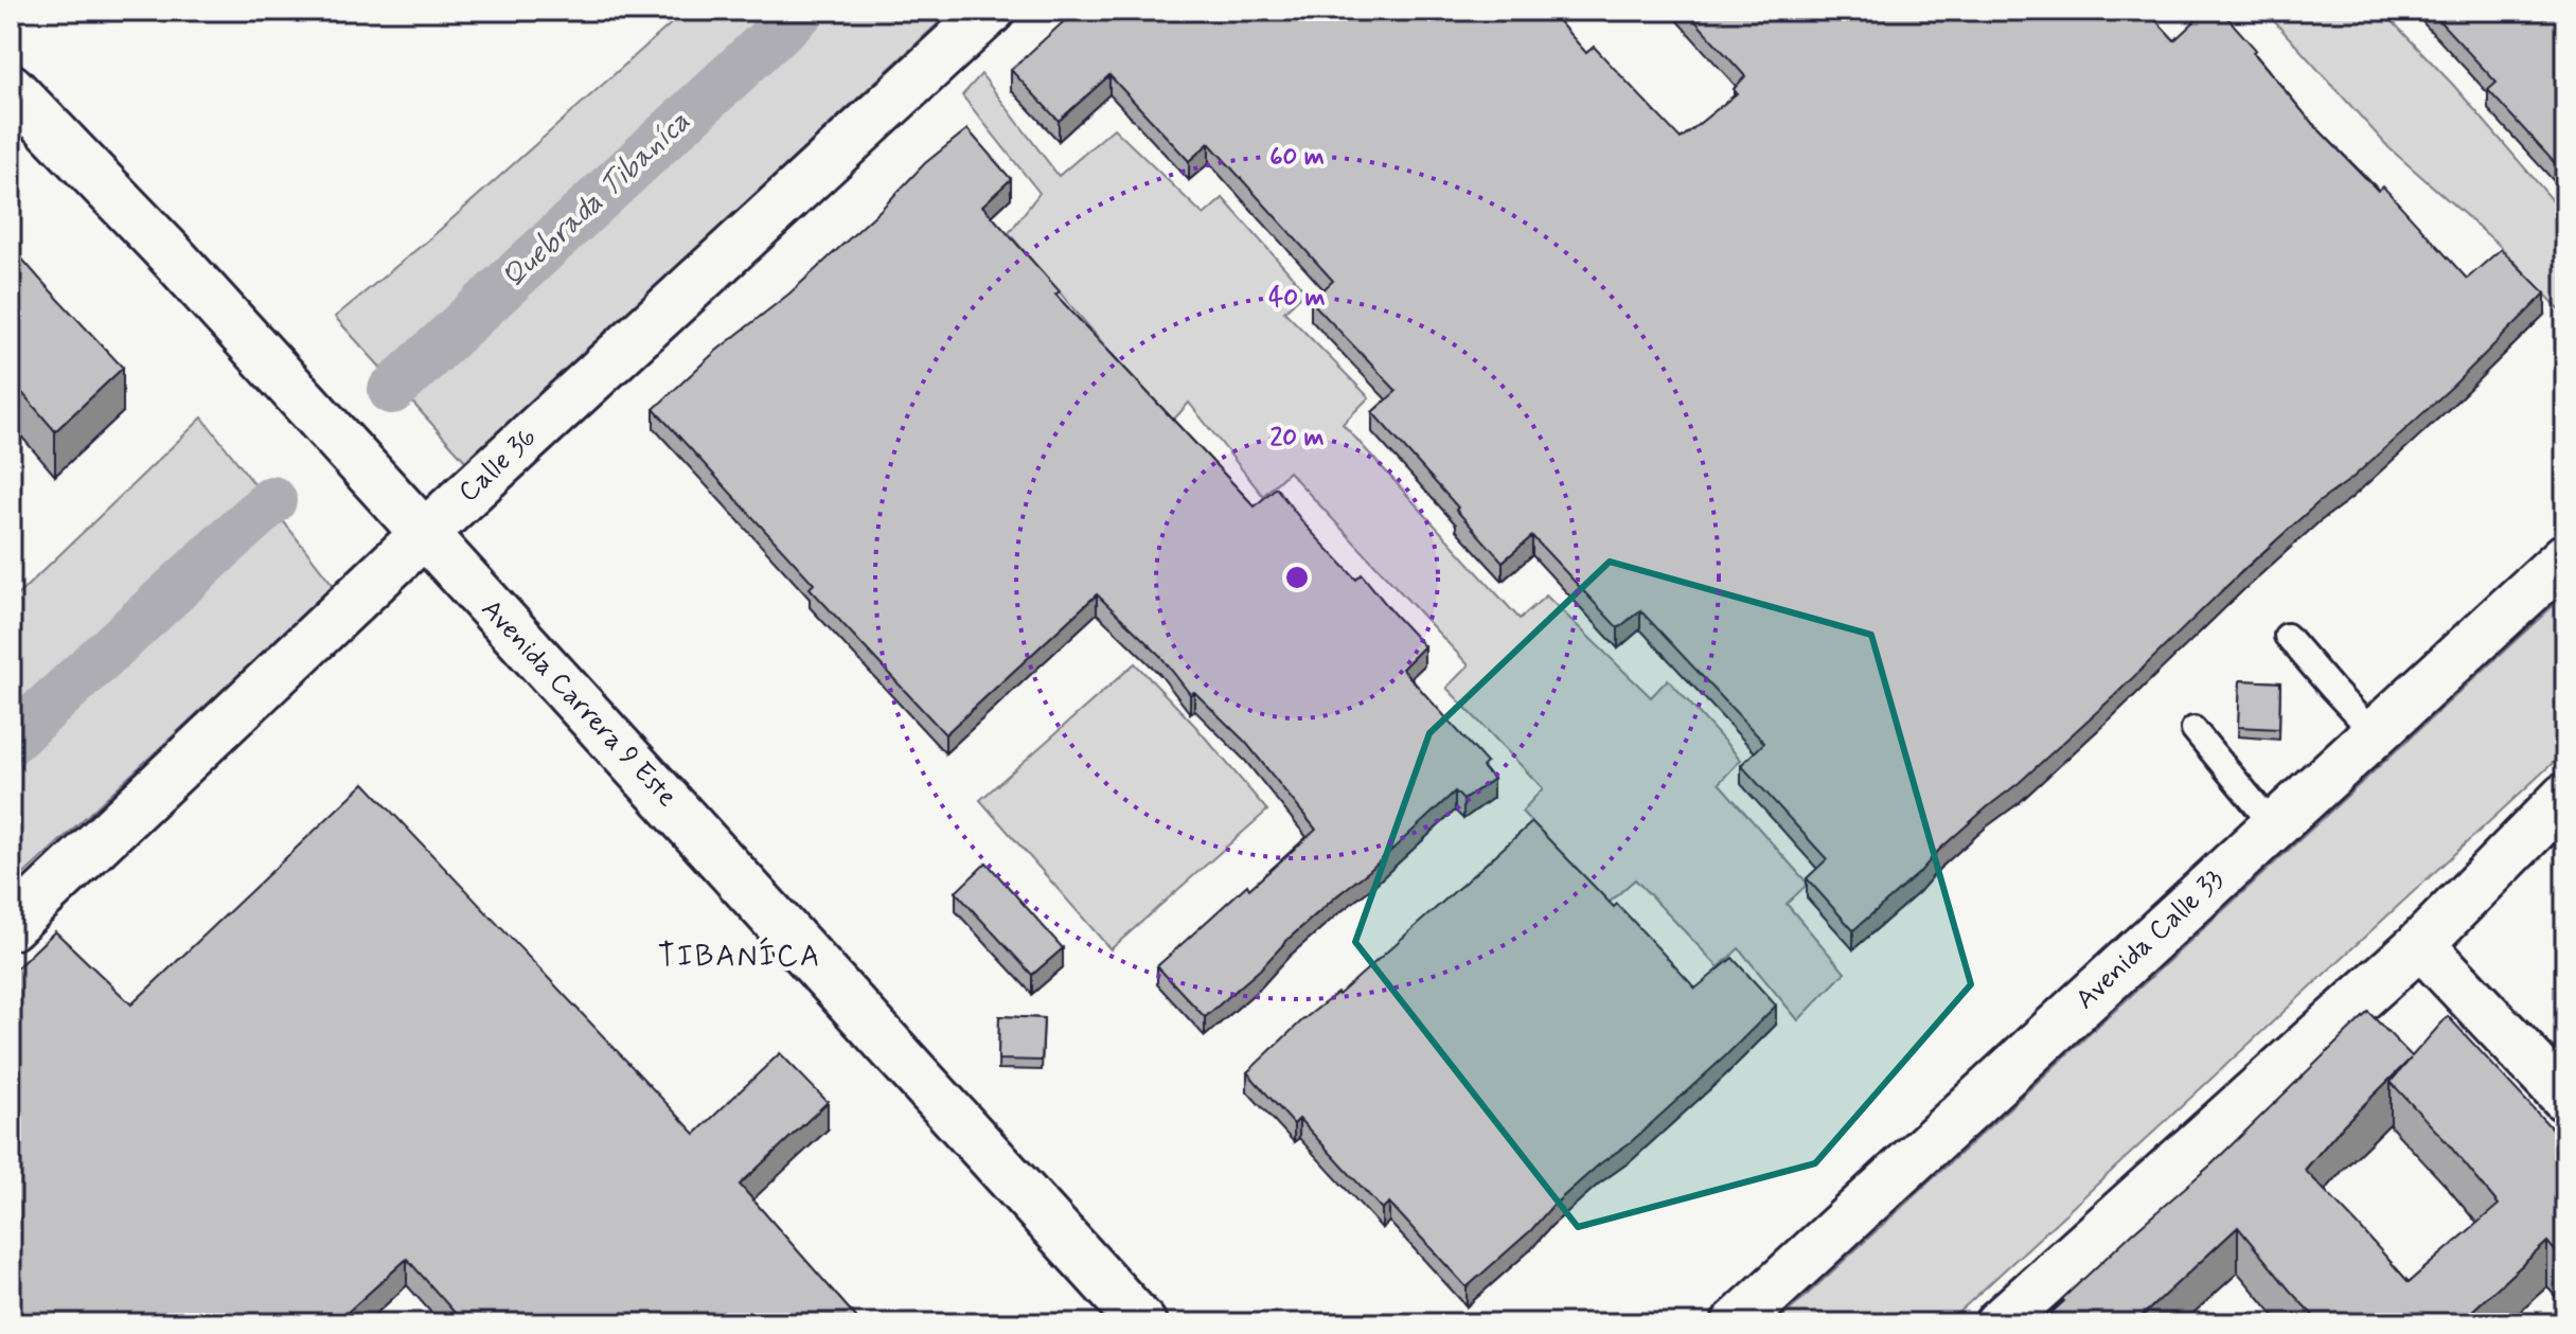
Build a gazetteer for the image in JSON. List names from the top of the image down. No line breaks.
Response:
{"streets":{"street":["Calle 36","Avenida Carrera 9 Este","Avenida Calle 33"]},"crossings":[["Calle 36","Avenida Carrera 9 Este"]],"districts":["TIBANÍCA"],"water":["Quebrada Tibaníca"],"rings":["60 m","40 m","20 m"]}
